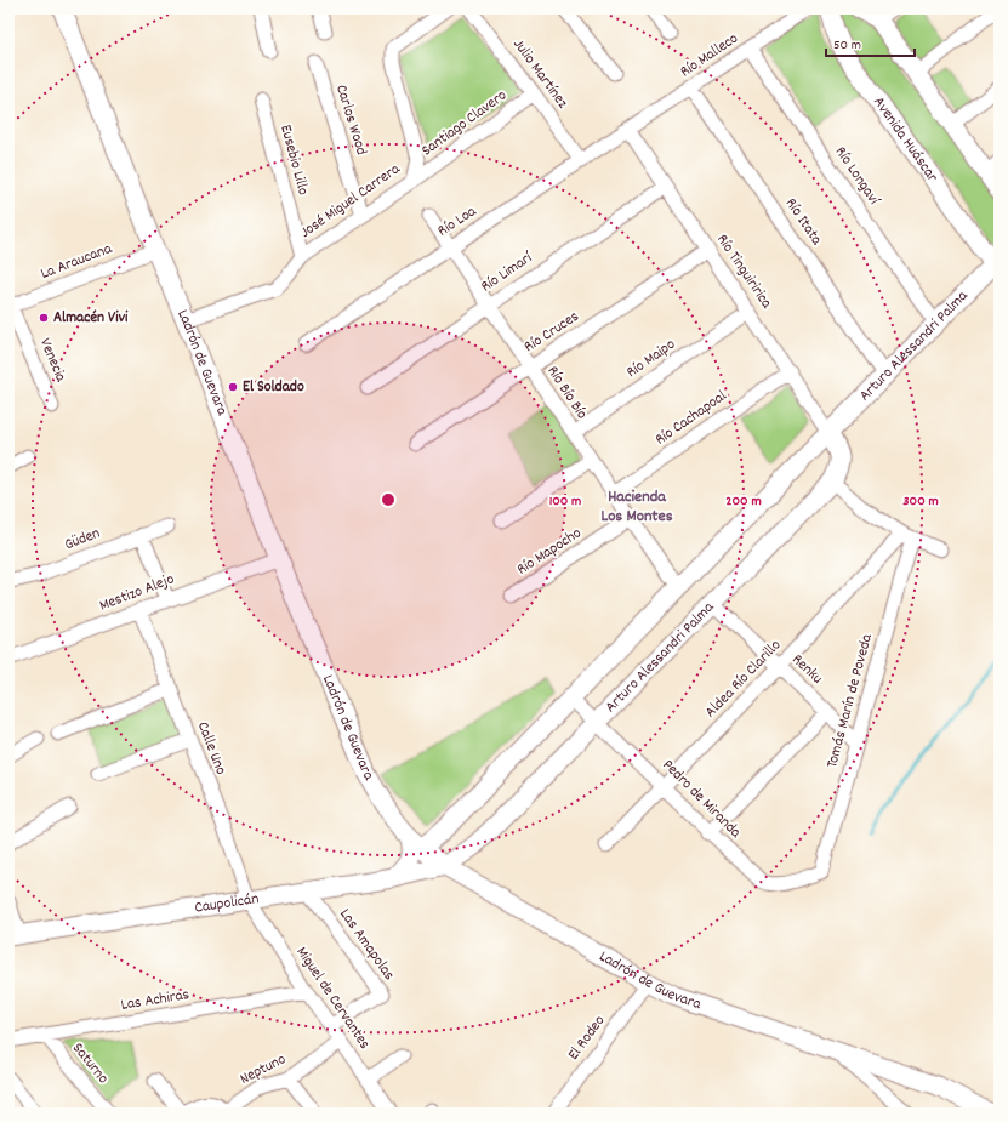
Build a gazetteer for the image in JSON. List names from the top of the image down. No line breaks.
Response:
{"streets":{"street":["Río Malleco","Julio Martínez","Carlos Wood","Santiago Clavero","Avenida Huáscar","Eusebio Lillo","Río Longaví","José Miguel Carrera","Río Loa","Río Itata","La Araucana","Río Tinguiririca","Río Limarí","Río Cruces","Arturo Alessandri Palma","Río Maipo","Venecia","Ladrón de Guevara","Río Bío Bío","Río Cachapoal","Güden","Río Mapocho","Mestizo Alejo","Renku","Aldea Río Clarillo","Tomás Marín de Poveda","Calle Uno","Pedro de Miranda","Caupolicán","Las Amapolas","Miguel de Cervantes","Las Achiras","El Rodeo","Saturno","Neptuno"]},"crossings":[["Río Malleco","Río Longaví"],["Río Malleco","Río Loa"],["Río Malleco","Río Itata"],["Río Malleco","Río Tinguiririca"],["Julio Martínez","Santiago Clavero"],["Julio Martínez","Río Loa"],["Carlos Wood","José Miguel Carrera"],["Santiago Clavero","José Miguel Carrera"],["Avenida Huáscar","Arturo Alessandri Palma"],["Eusebio Lillo","José Miguel Carrera"],["Río Longaví","Arturo Alessandri Palma"],["José Miguel Carrera","Ladrón de Guevara"],["Río Loa","Río Tinguiririca"],["Río Loa","Río Bío Bío"],["Río Itata","Arturo Alessandri Palma"],["La Araucana","Venecia"],["La Araucana","Ladrón de Guevara"],["Río Tinguiririca","Río Limarí"],["Río Tinguiririca","Río Cruces"],["Río Tinguiririca","Arturo Alessandri Palma"],["Río Tinguiririca","Río Maipo"],["Río Tinguiririca","Río Cachapoal"],["Río Limarí","Río Bío Bío"],["Río Cruces","Río Bío Bío"],["Arturo Alessandri Palma","Ladrón de Guevara"],["Arturo Alessandri Palma","Río Bío Bío"],["Arturo Alessandri Palma","Renku"],["Arturo Alessandri Palma","Pedro de Miranda"],["Arturo Alessandri Palma","Caupolicán"],["Río Maipo","Río Bío Bío"],["Ladrón de Guevara","Mestizo Alejo"],["Ladrón de Guevara","Caupolicán"],["Ladrón de Guevara","El Rodeo"],["Río Bío Bío","Río Cachapoal"],["Río Bío Bío","Río Mapocho"],["Mestizo Alejo","Calle Uno"],["Renku","Aldea Río Clarillo"],["Renku","Tomás Marín de Poveda"],["Aldea Río Clarillo","Tomás Marín de Poveda"],["Aldea Río Clarillo","Pedro de Miranda"],["Tomás Marín de Poveda","Pedro de Miranda"],["Calle Uno","Caupolicán"],["Calle Uno","Miguel de Cervantes"],["Caupolicán","Las Amapolas"],["Caupolicán","Miguel de Cervantes"],["Las Amapolas","Miguel de Cervantes"],["Miguel de Cervantes","Las Achiras"],["Miguel de Cervantes","Neptuno"],["Las Achiras","Saturno"]],"districts":["Hacienda Los Montes"],"places":["Almacén Vivi","El Soldado"],"scale_bar":"50 m","rings":["100 m","200 m","300 m"]}
